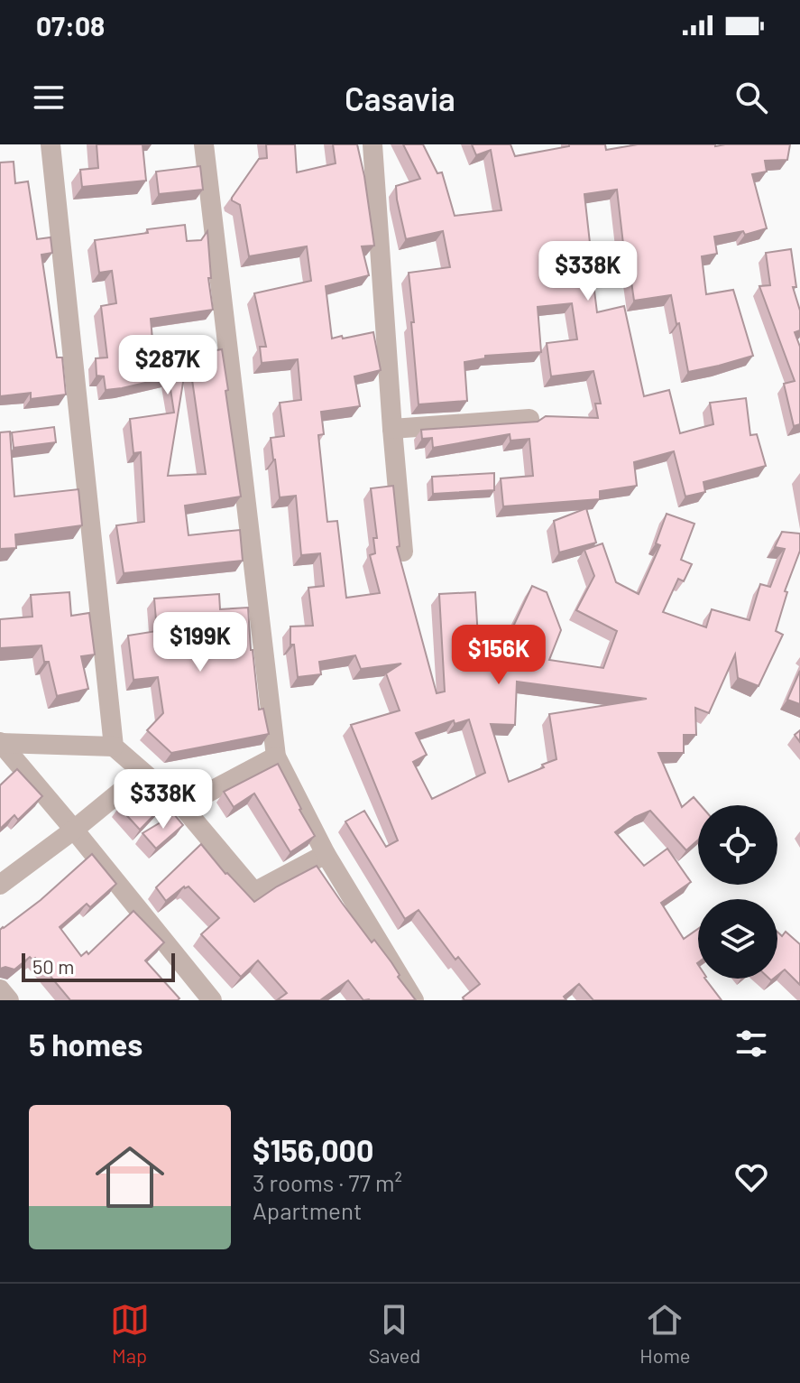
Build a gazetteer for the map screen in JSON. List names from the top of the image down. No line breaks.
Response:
{"scale_bar":"50 m","page":{"status":"07:08","header":"Casavia","price":["$338K","$287K","$199K","$156K","$338K"],"scale":"50 m","heading":"5 homes","list":[{"name":"$156,000","note":"3 rooms · 77 m² · Apartment"}],"tabs":["Map","Saved","Home"]}}
